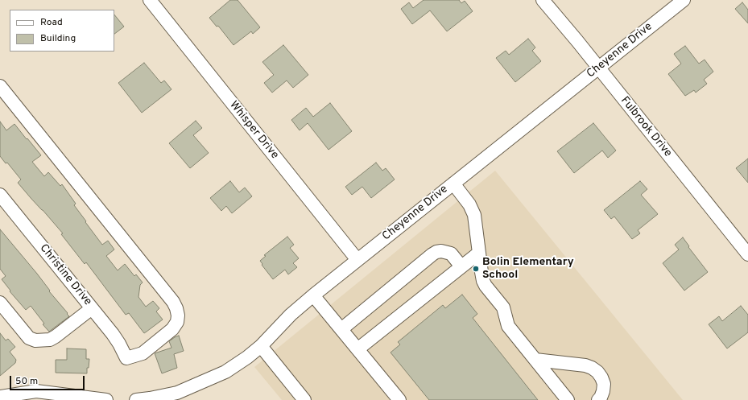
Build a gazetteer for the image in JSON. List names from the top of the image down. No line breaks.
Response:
{"streets":{"street":["Cheyenne Drive","Fulbrook Drive","Whisper Drive","Christine Drive"]},"crossings":[["Cheyenne Drive","Fulbrook Drive"],["Cheyenne Drive","Whisper Drive"]],"places":["Bolin Elementary School"],"legend":["Road","Building"],"scale_bar":"50 m"}
